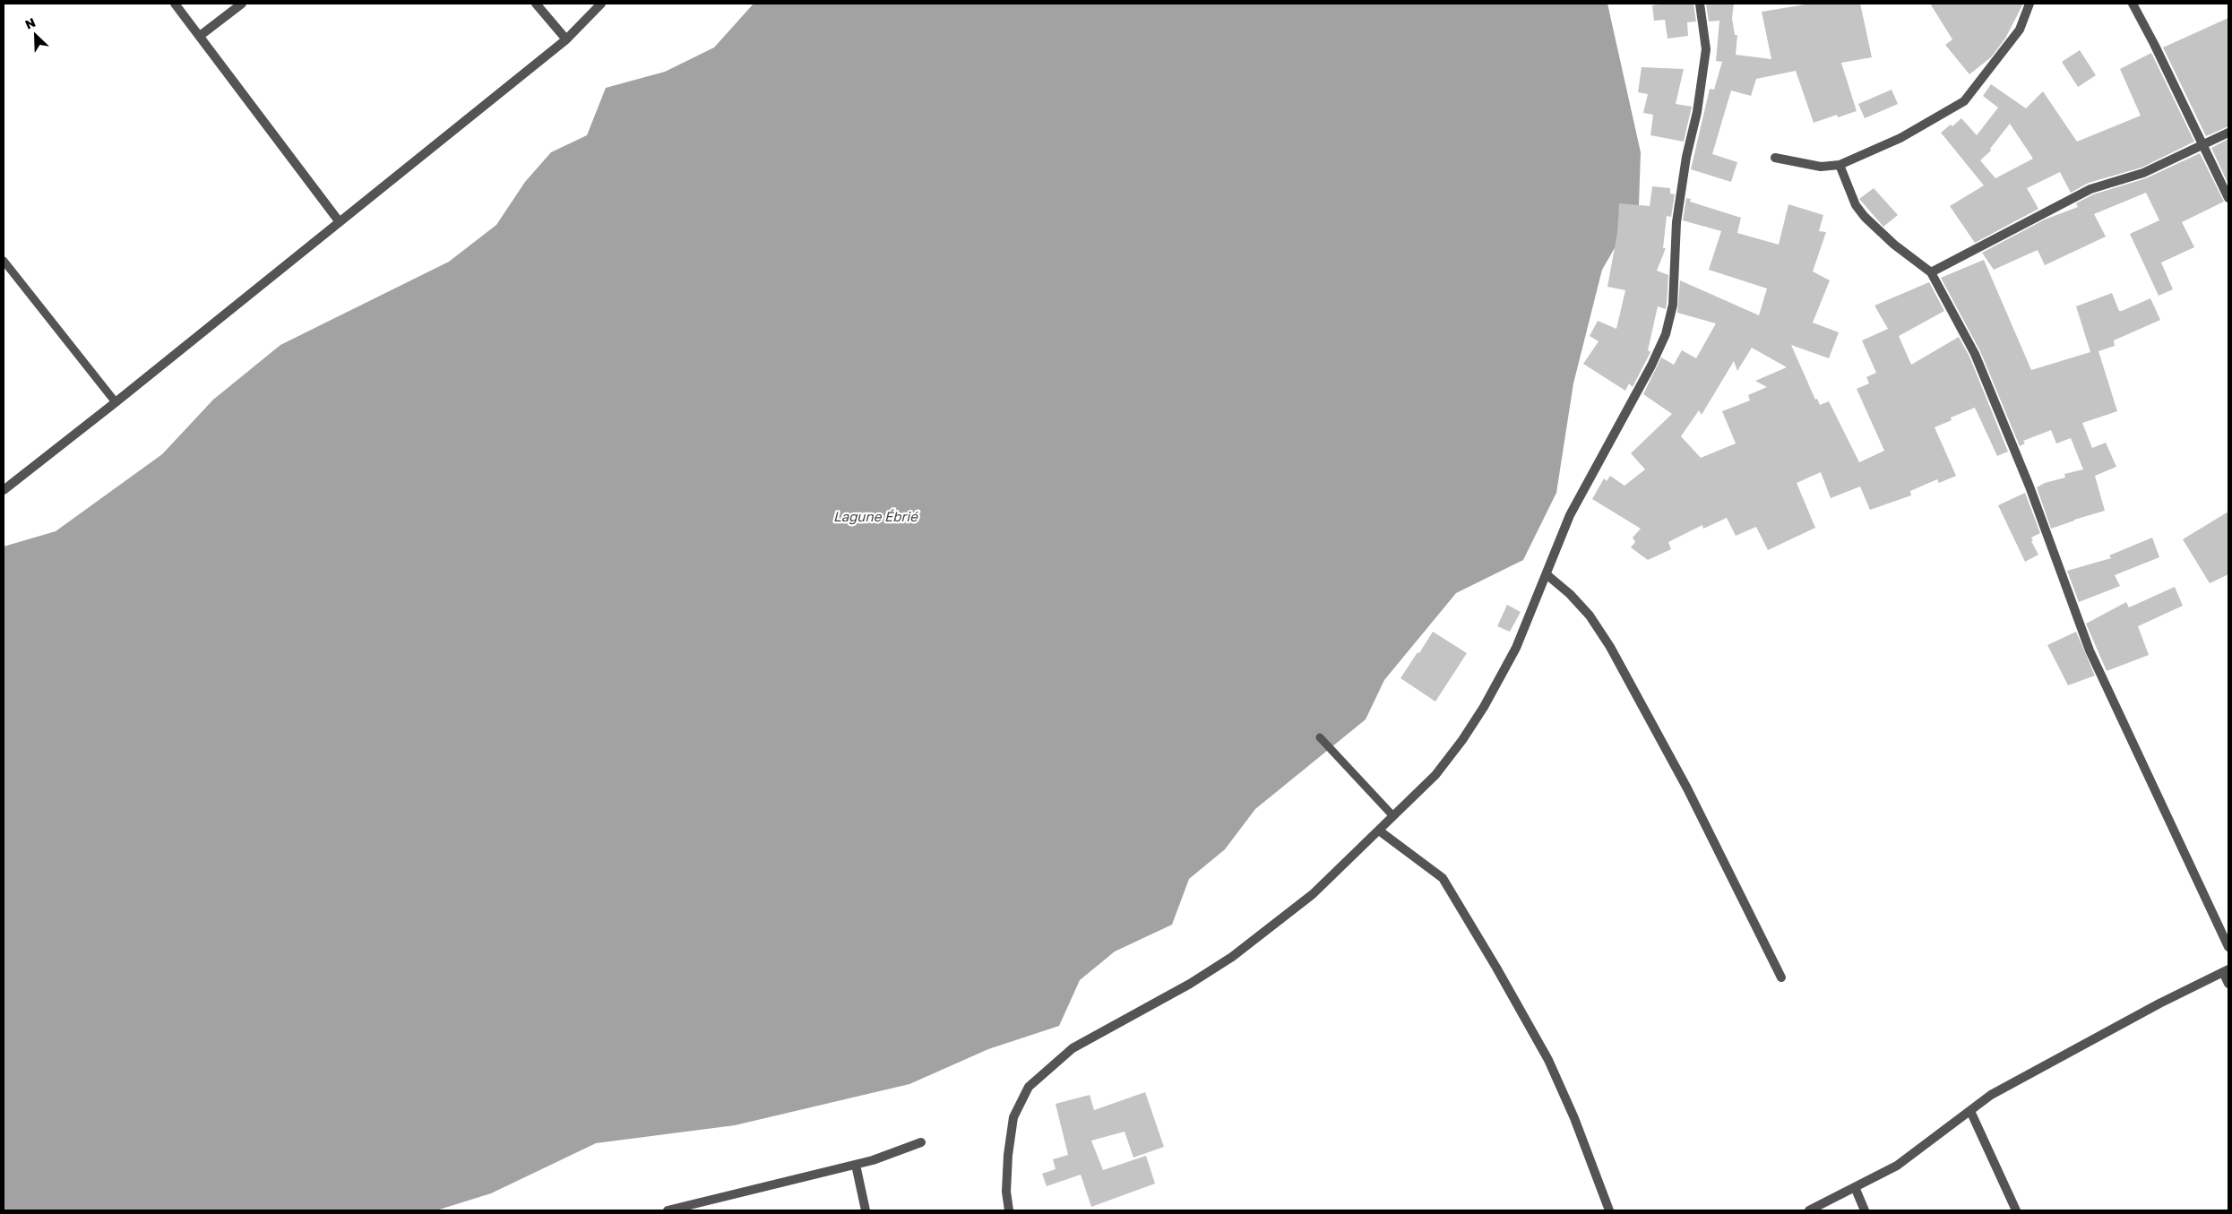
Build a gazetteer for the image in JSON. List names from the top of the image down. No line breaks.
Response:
{"water":["Lagune Ébrié"],"north":"top left"}
